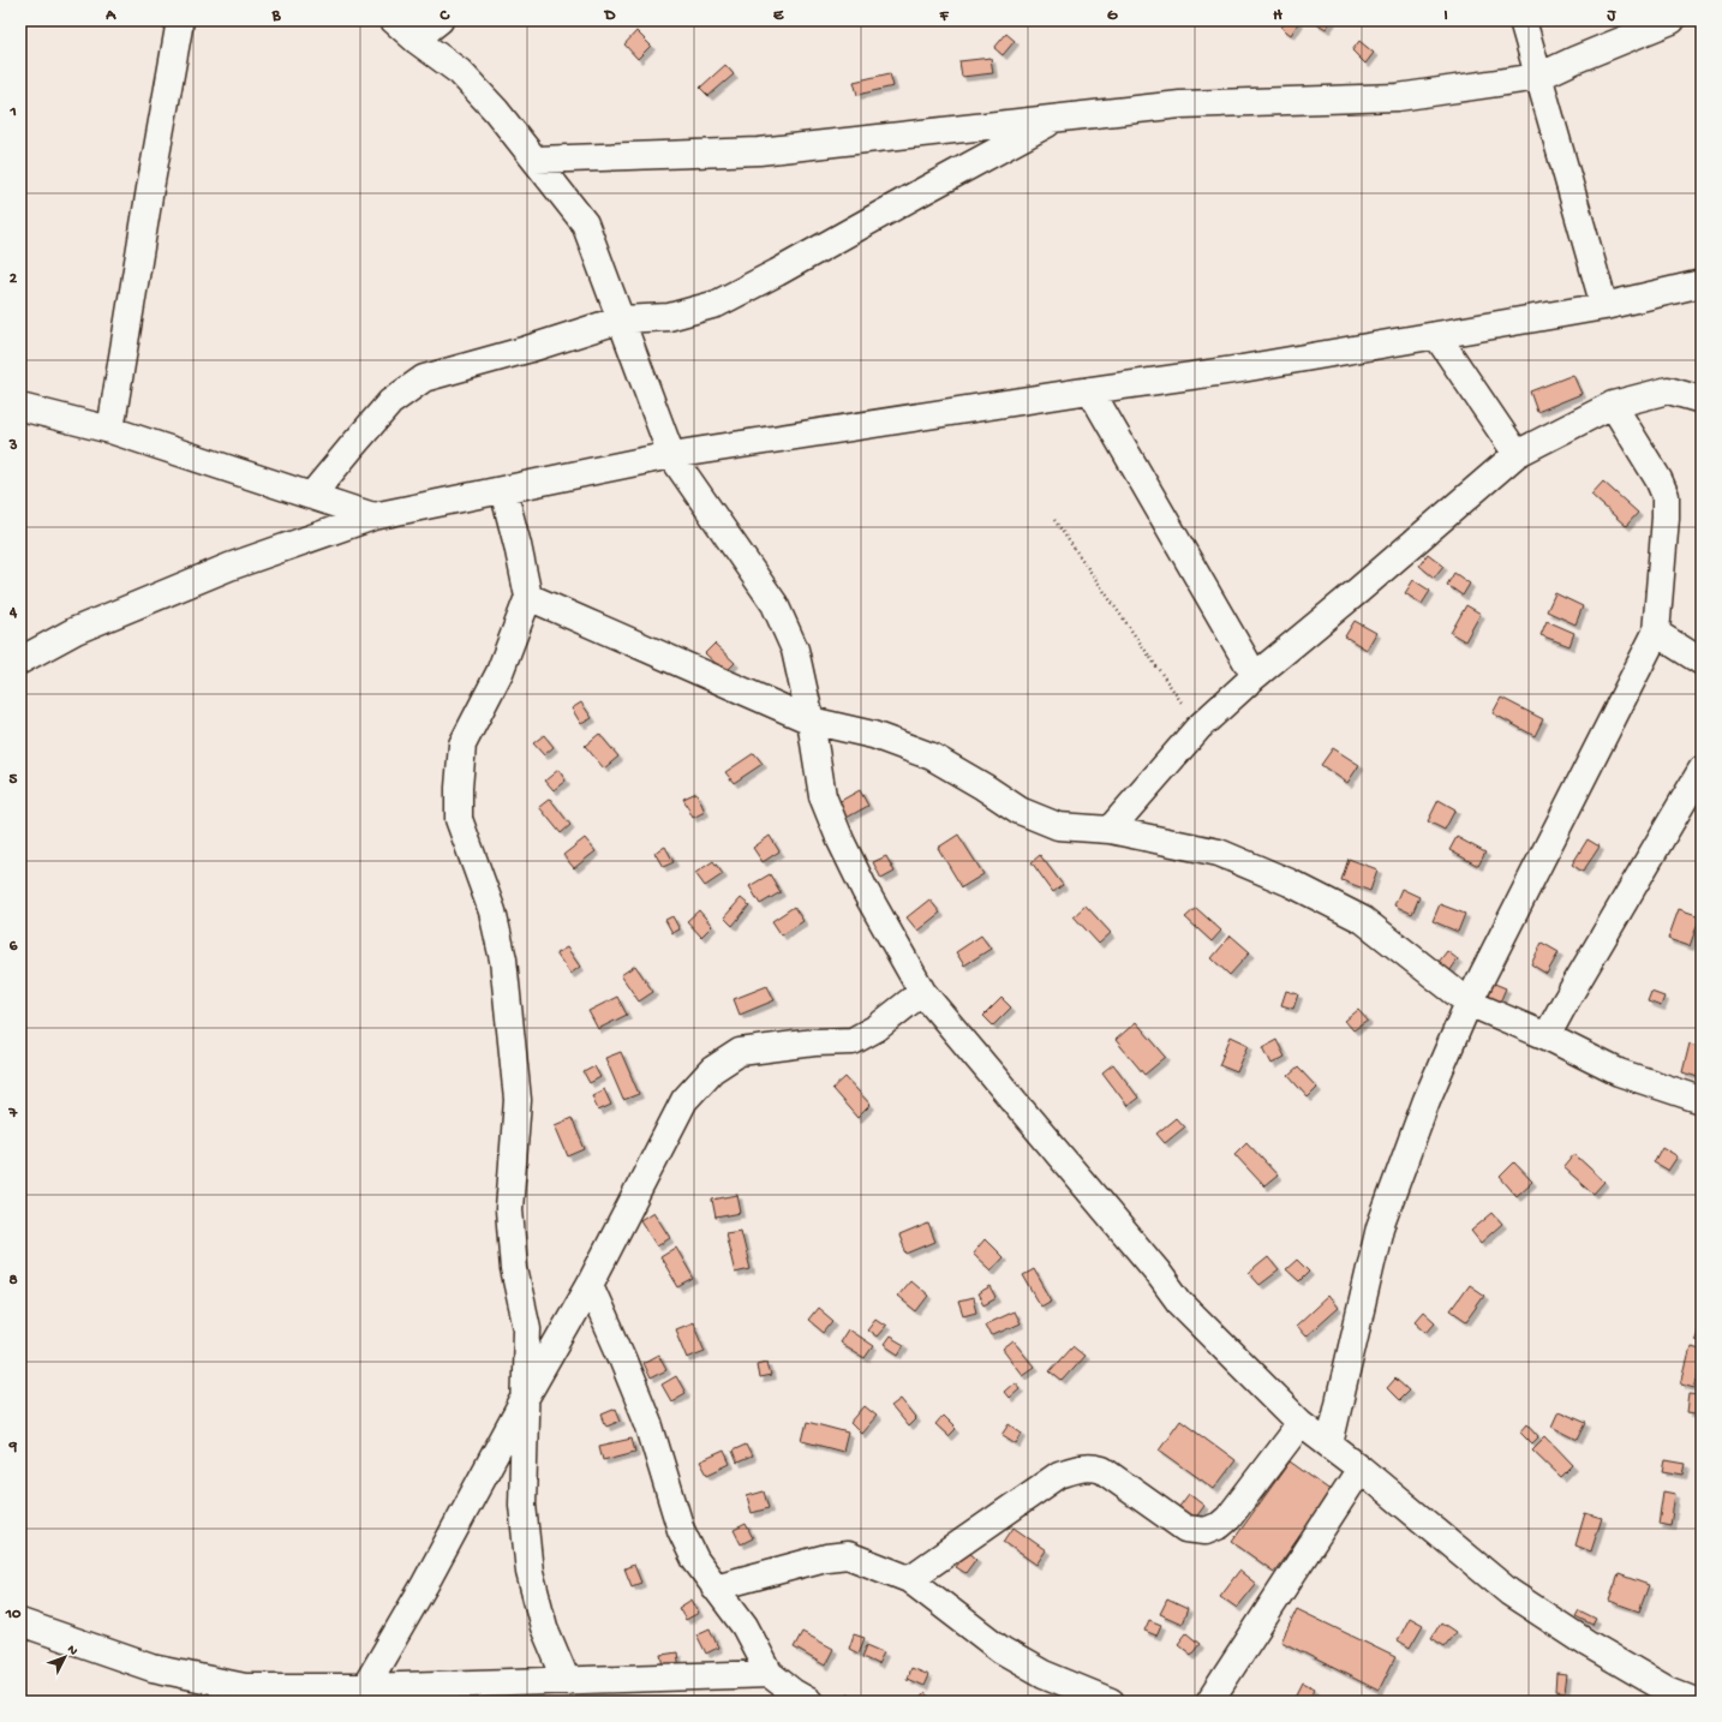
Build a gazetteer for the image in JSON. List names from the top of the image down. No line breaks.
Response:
{"north":"top right","grid":{"columns":["A","B","C","D","E","F","G","H","I","J"],"rows":["1","2","3","4","5","6","7","8","9","10"]}}
